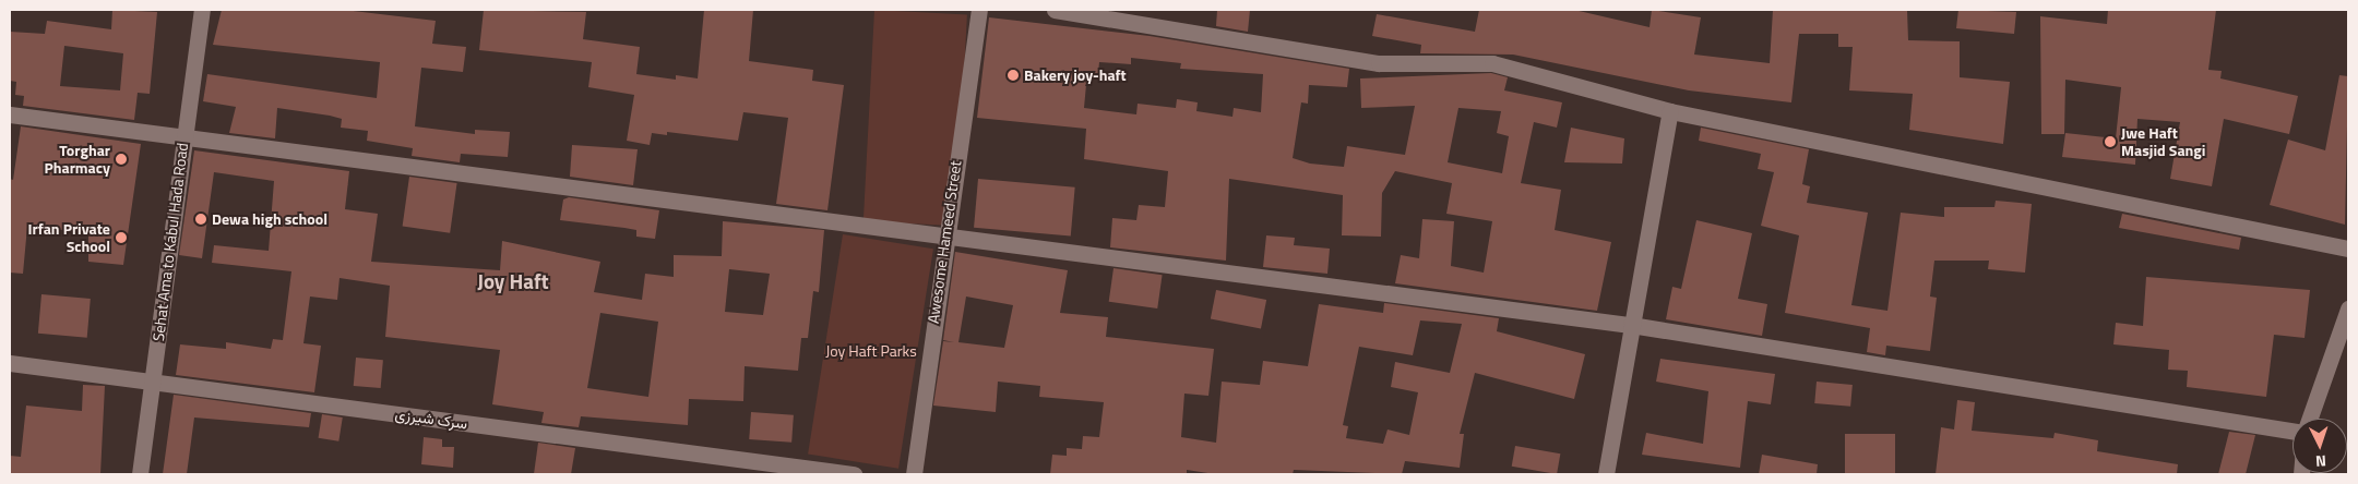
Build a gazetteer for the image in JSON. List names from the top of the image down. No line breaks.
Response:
{"streets":{"street":["Sehat Ama to Kabul Hada Road","Awesome Hameed Street","سرک شیرزی"]},"crossings":[["Sehat Ama to Kabul Hada Road","سرک شیرزی"]],"districts":["Joy Haft"],"parks":["Joy Haft Parks"],"places":["Bakery joy-haft","Jwe Haft Masjid Sangi","Torghar Pharmacy","Dewa high school","Irfan Private School"],"north":"bottom"}
